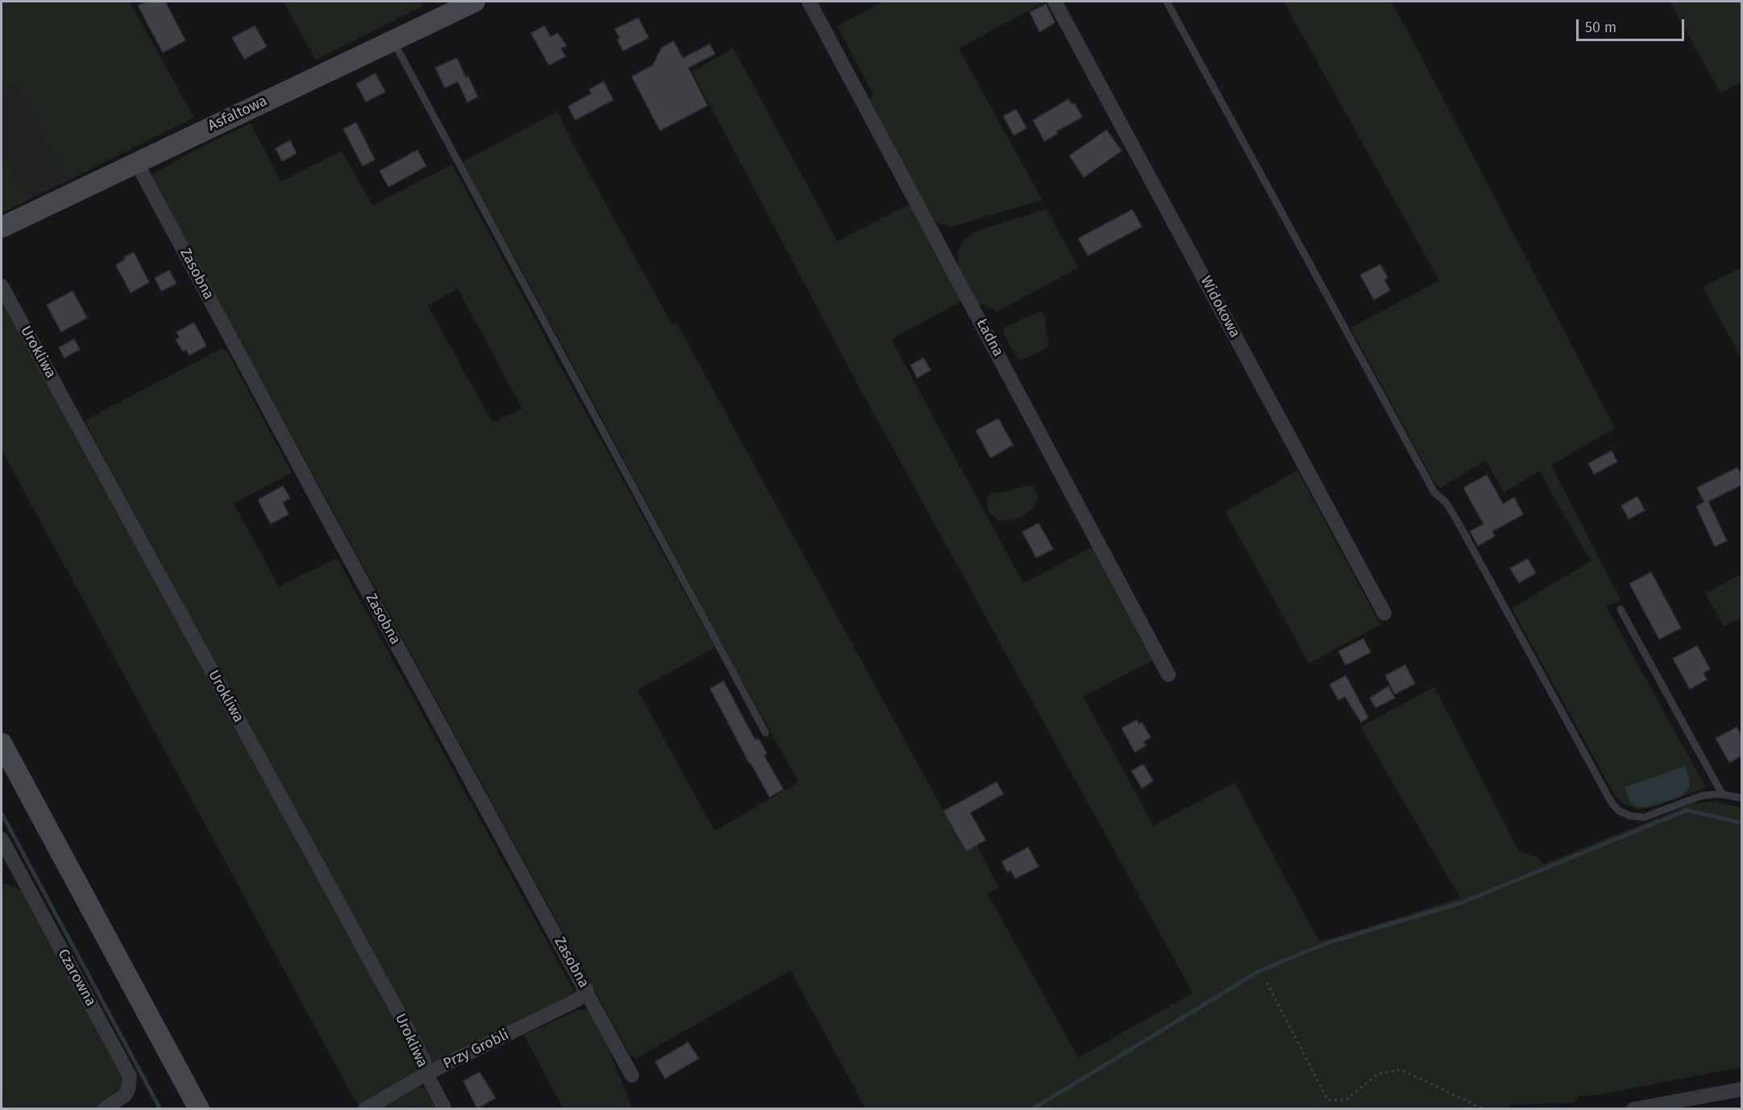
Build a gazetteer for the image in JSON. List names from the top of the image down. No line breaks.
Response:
{"streets":{"street":["Asfaltowa","Zasobna","Widokowa","Ładna","Urokliwa","Czarowna","Przy Grobli"]},"crossings":[["Asfaltowa","Zasobna"],["Zasobna","Przy Grobli"],["Urokliwa","Przy Grobli"]],"scale_bar":"50 m"}
